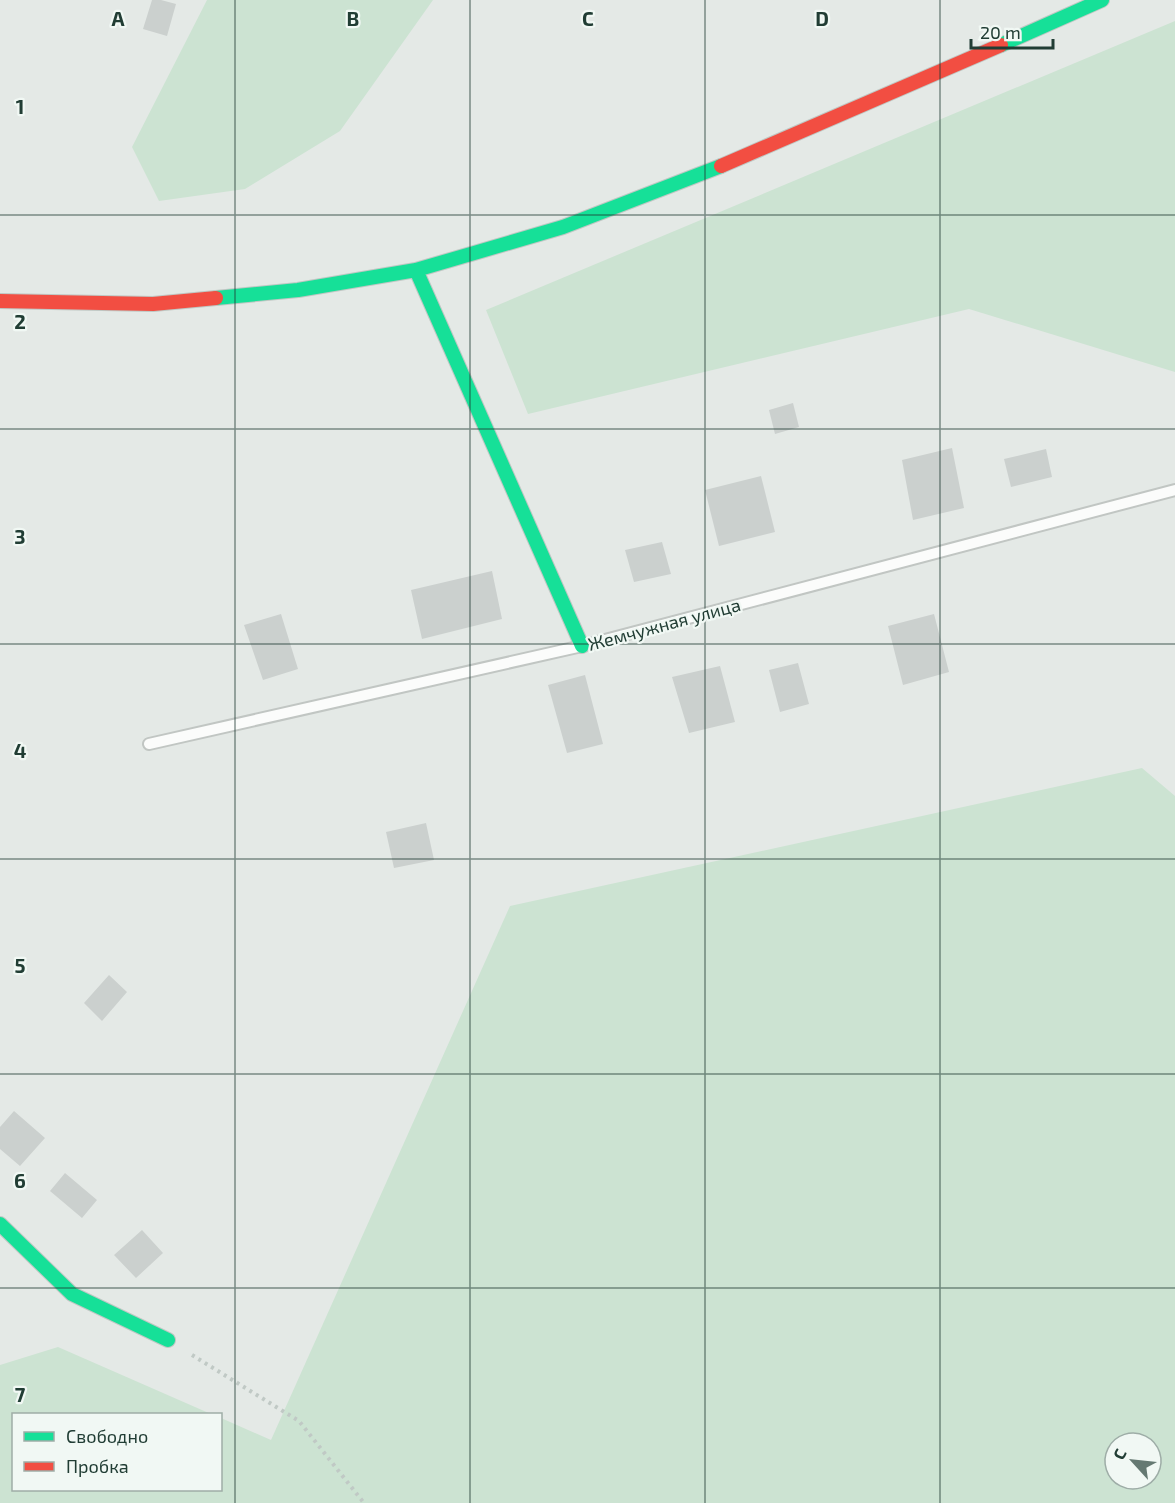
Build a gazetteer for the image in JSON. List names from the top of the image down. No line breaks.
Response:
{"streets":{"lane":["Жемчужная улица"]},"legend":["Свободно","Пробка"],"scale_bar":"20 m","north":"top left","grid":{"columns":["A","B","C","D"],"rows":["1","2","3","4","5","6","7"]}}
